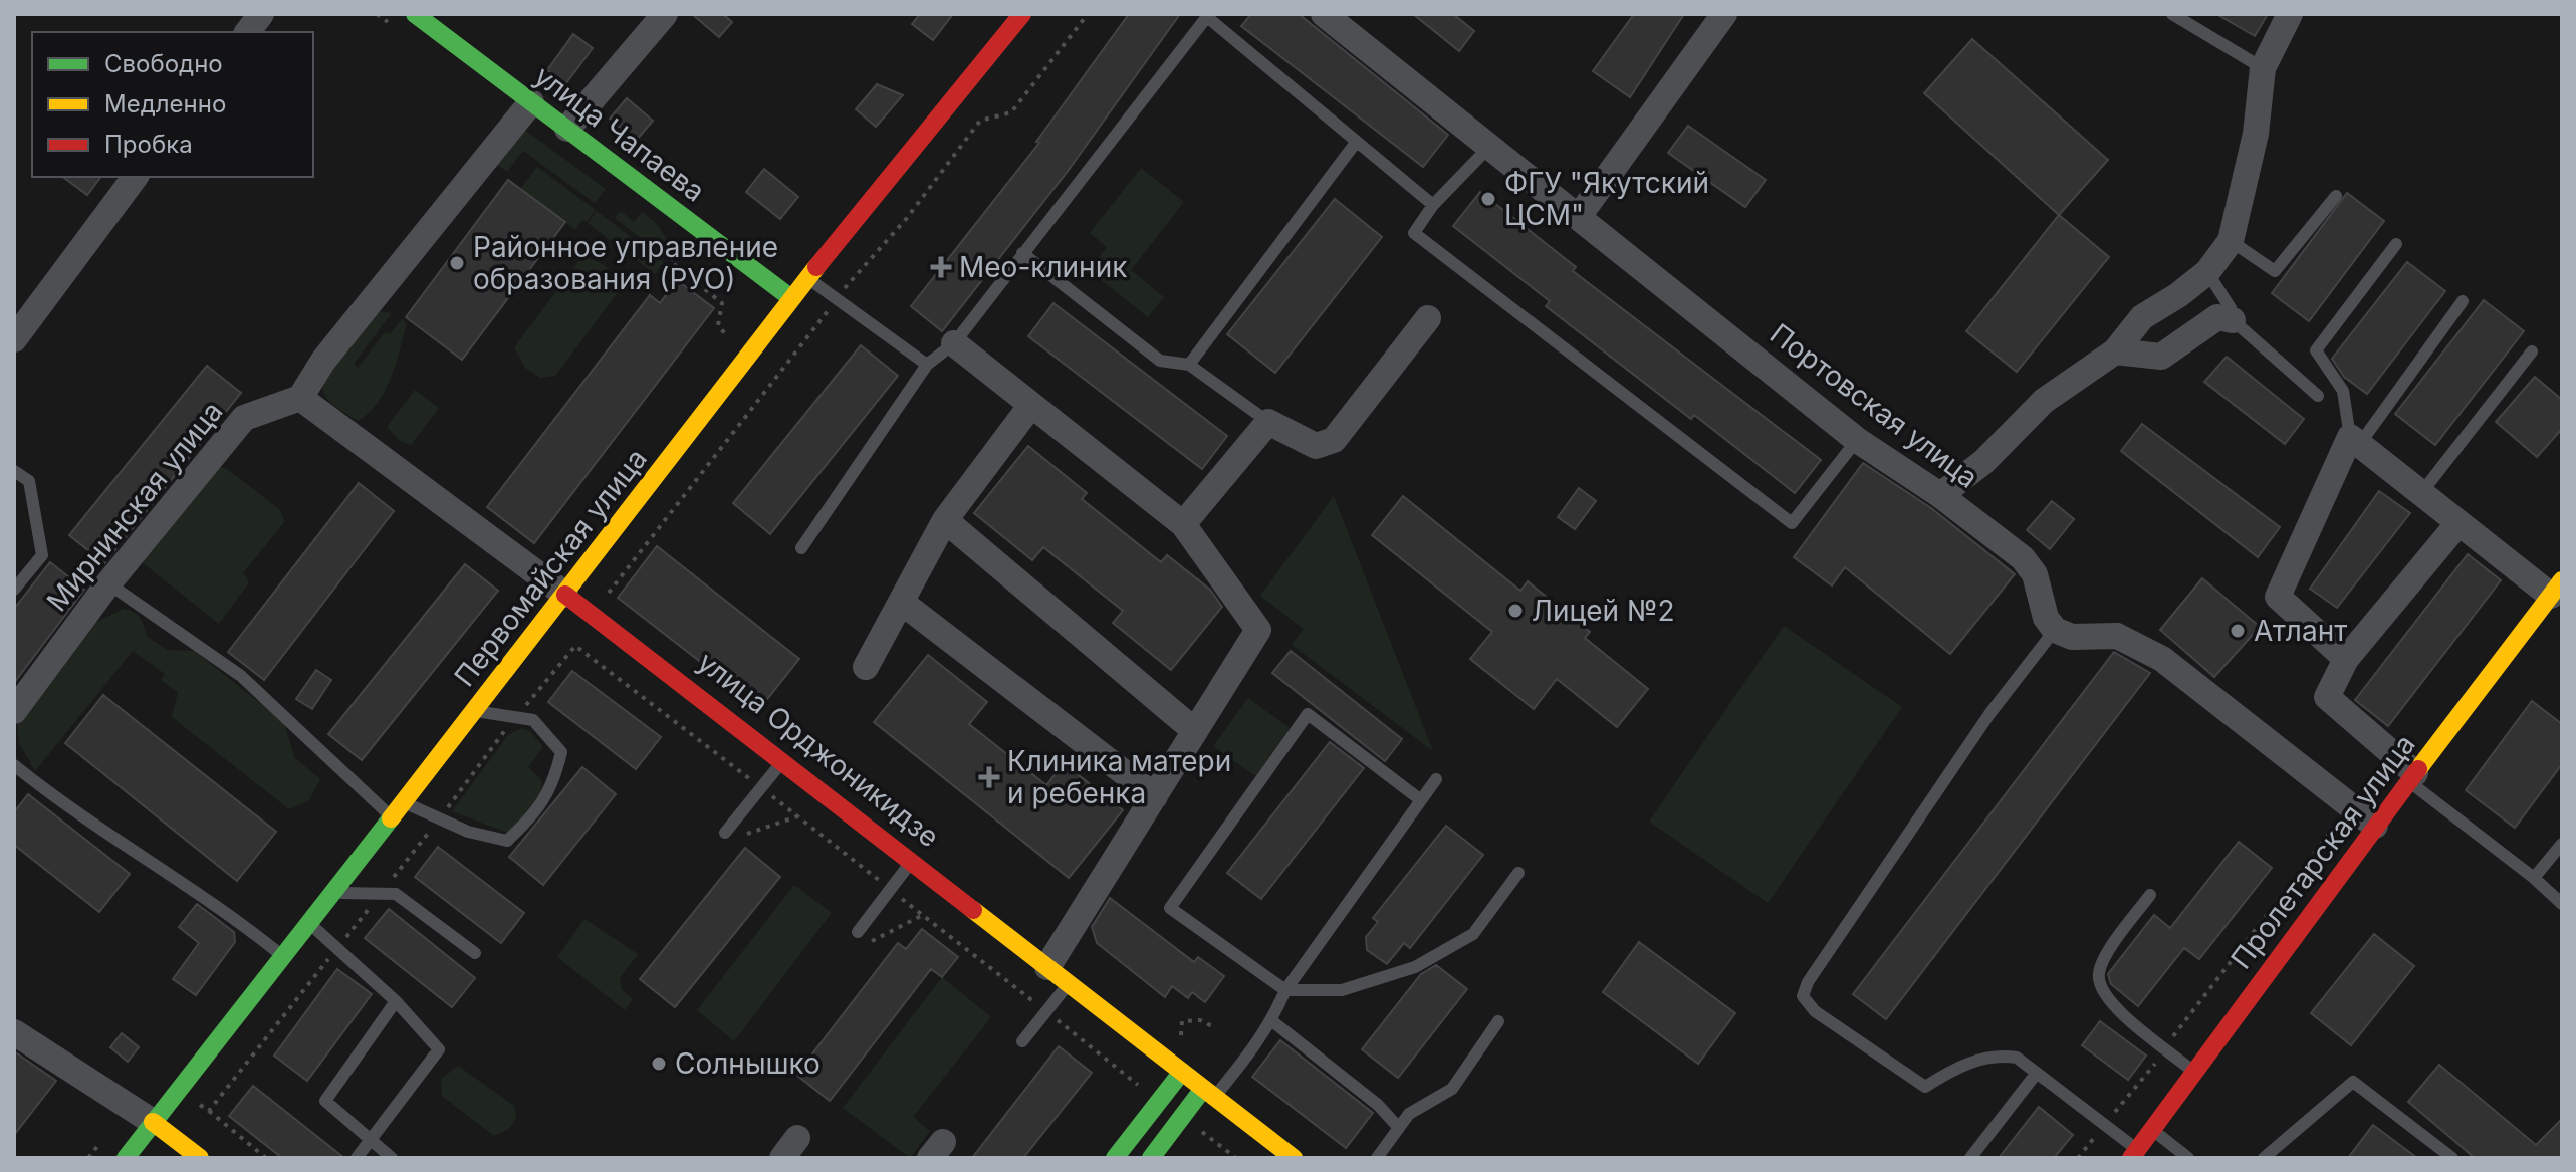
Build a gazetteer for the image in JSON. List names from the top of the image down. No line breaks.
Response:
{"streets":{"main road":["улица Чапаева","Первомайская улица","улица Орджоникидзе","Пролетарская улица"],"street":["Портовская улица","Мирнинская улица"]},"crossings":[["улица Чапаева","Первомайская улица"],["Мирнинская улица","улица Орджоникидзе"],["Первомайская улица","улица Орджоникидзе"]],"places":{"other":["ФГУ \"Якутский ЦСМ\"","Районное управление образования (РУО)","Лицей №2","Атлант","Солнышко"],"health":["Мео-клиник","Клиника матери и ребенка"]},"legend":["Свободно","Медленно","Пробка"]}
